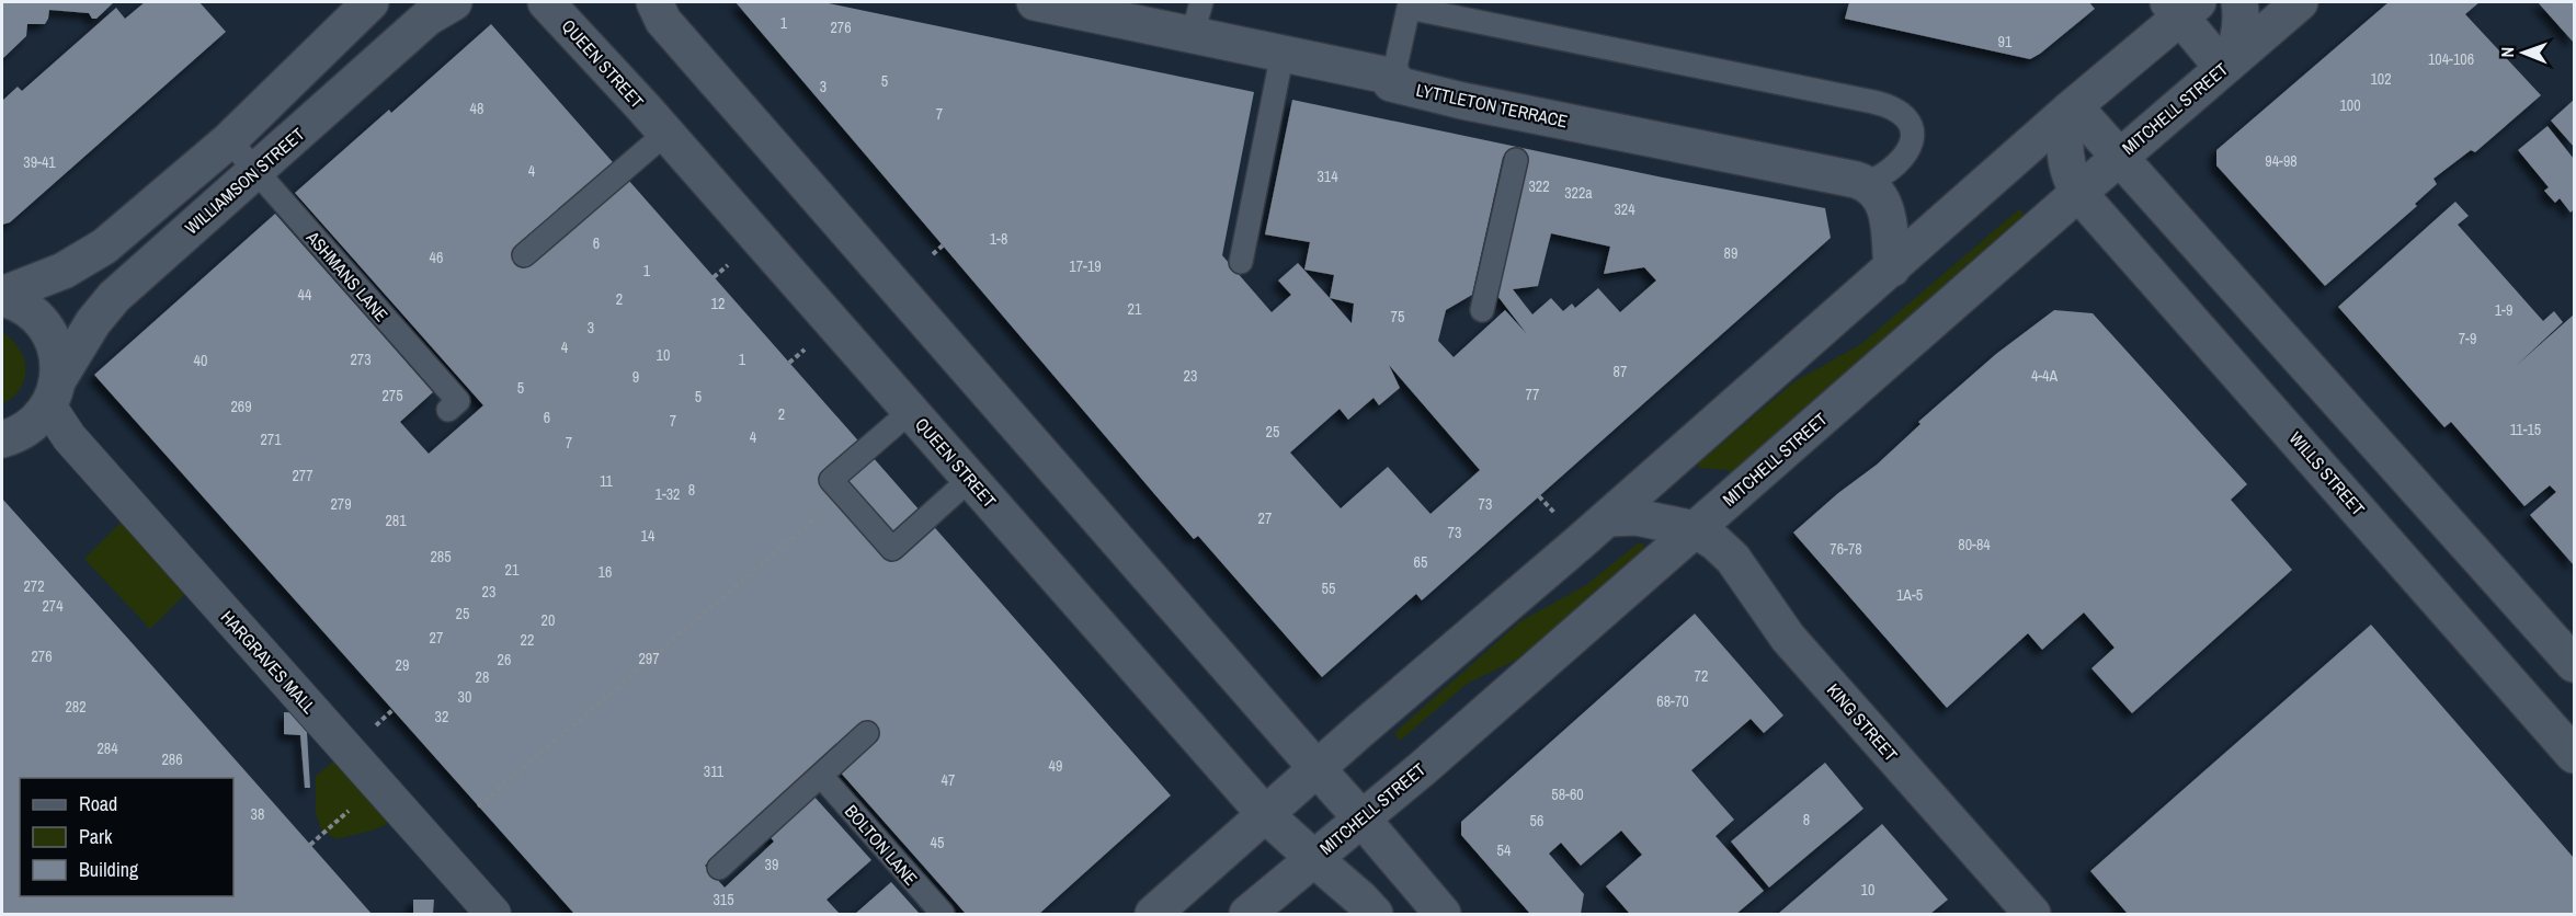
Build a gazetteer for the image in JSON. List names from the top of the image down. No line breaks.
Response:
{"streets":{"street":["QUEEN STREET","LYTTLETON TERRACE","MITCHELL STREET","WILLIAMSON STREET","WILLS STREET","HARGRAVES MALL","KING STREET"],"lane":["ASHMANS LANE","BOLTON LANE"]},"crossings":[["QUEEN STREET","MITCHELL STREET"],["MITCHELL STREET","WILLS STREET"],["MITCHELL STREET","KING STREET"],["WILLIAMSON STREET","ASHMANS LANE"],["WILLIAMSON STREET","HARGRAVES MALL"]],"house_numbers":["1","276","91","104-106","102","5","3","100","48","7","94-98","39-41","4","314","322","322a","324","1-8","6","89","46","17-19","1","44","2","12","21","1-9","75","3","7-9","4","10","273","1","40","87","23","4-4A","9","5","77","275","5","269","2","6","7","11-15","25","4","271","7","277","11","8","1-32","279","73","27","281","73","14","80-84","76-78","285","65","21","16","272","55","23","1A-5","274","25","20","27","22","276","297","26","29","72","28","30","68-70","282","32","284","286","49","311","47","58-60","38","8","56","45","54","39","10","315"],"legend":["Road","Park","Building"],"north":"left"}
